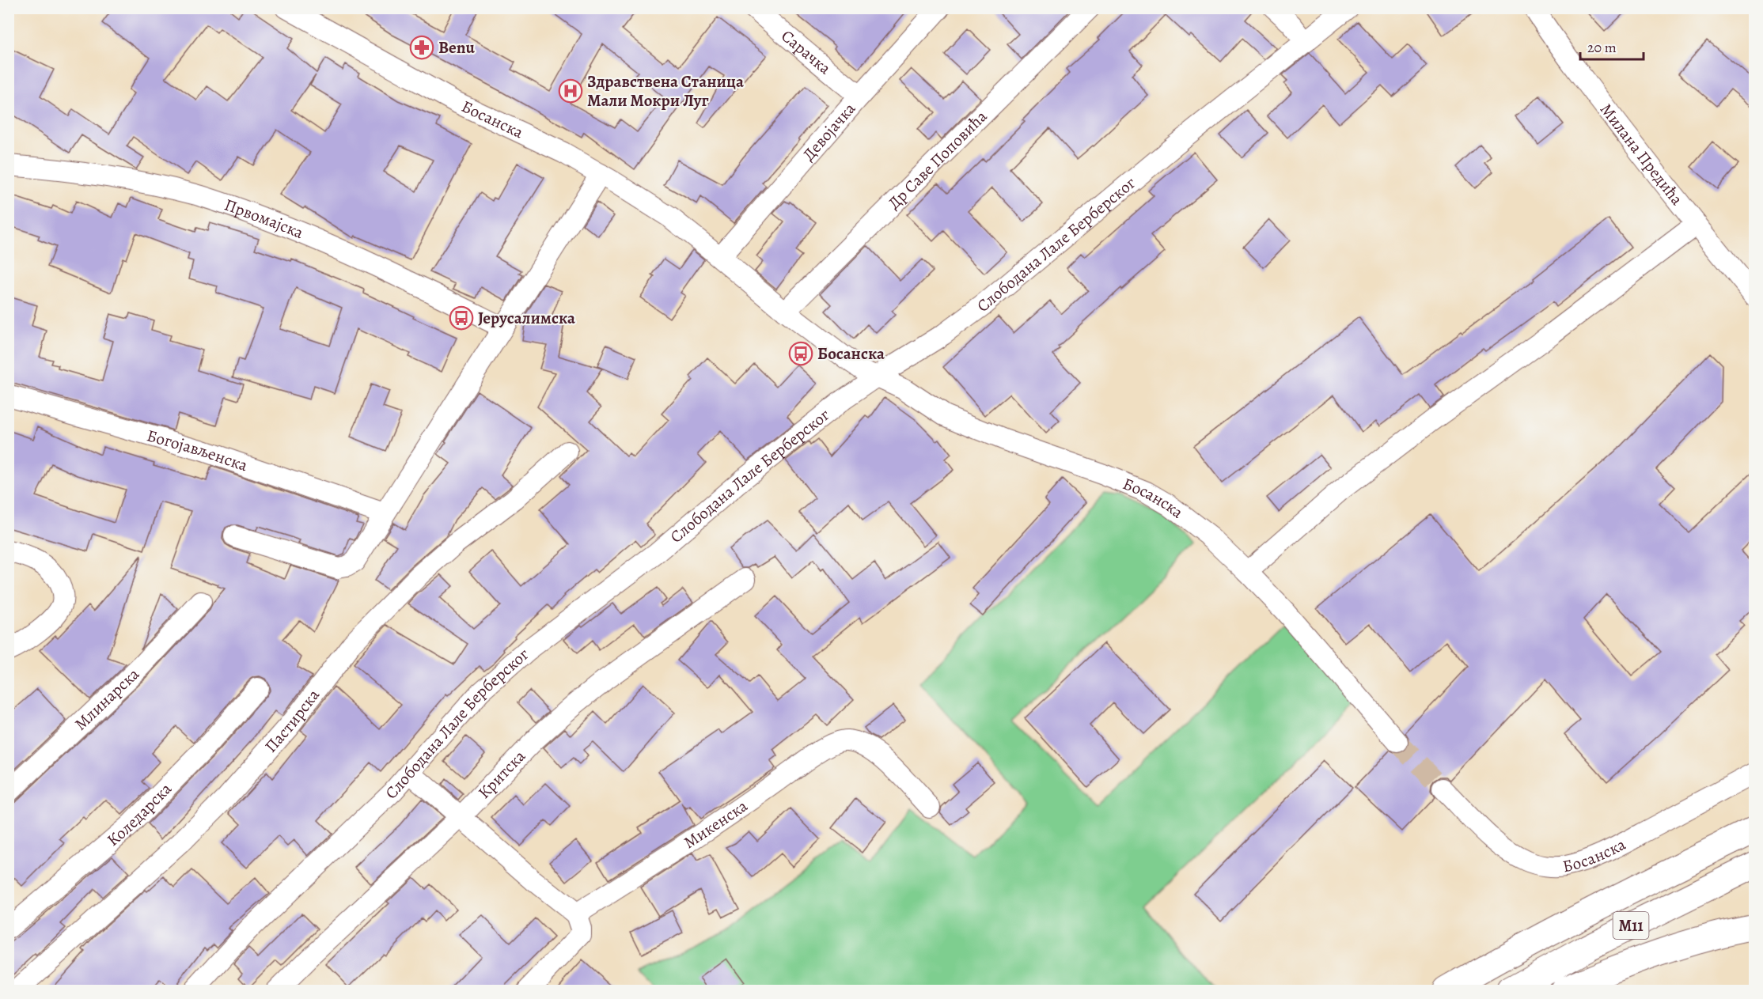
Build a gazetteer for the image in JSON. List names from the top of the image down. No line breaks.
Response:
{"streets":{"highway":["M11"],"street":["Сарачка","Босанска","Девојачка","Милана Предића","Др Саве Поповића","Првомајска","Слободана Лале Берберског","Богојављенска","Млинарска","Пастирска","Критска","Коледарска","Микенска"]},"crossings":[["Сарачка","Девојачка"],["Босанска","Девојачка"],["Босанска","Др Саве Поповића"],["Босанска","Слободана Лале Берберског"]],"places":{"pharmacy":["Benu"],"hospital":["Здравствена Станица Мали Мокри Луг"],"bus stop":["Јерусалимска","Босанска"]},"scale_bar":"20 m"}
